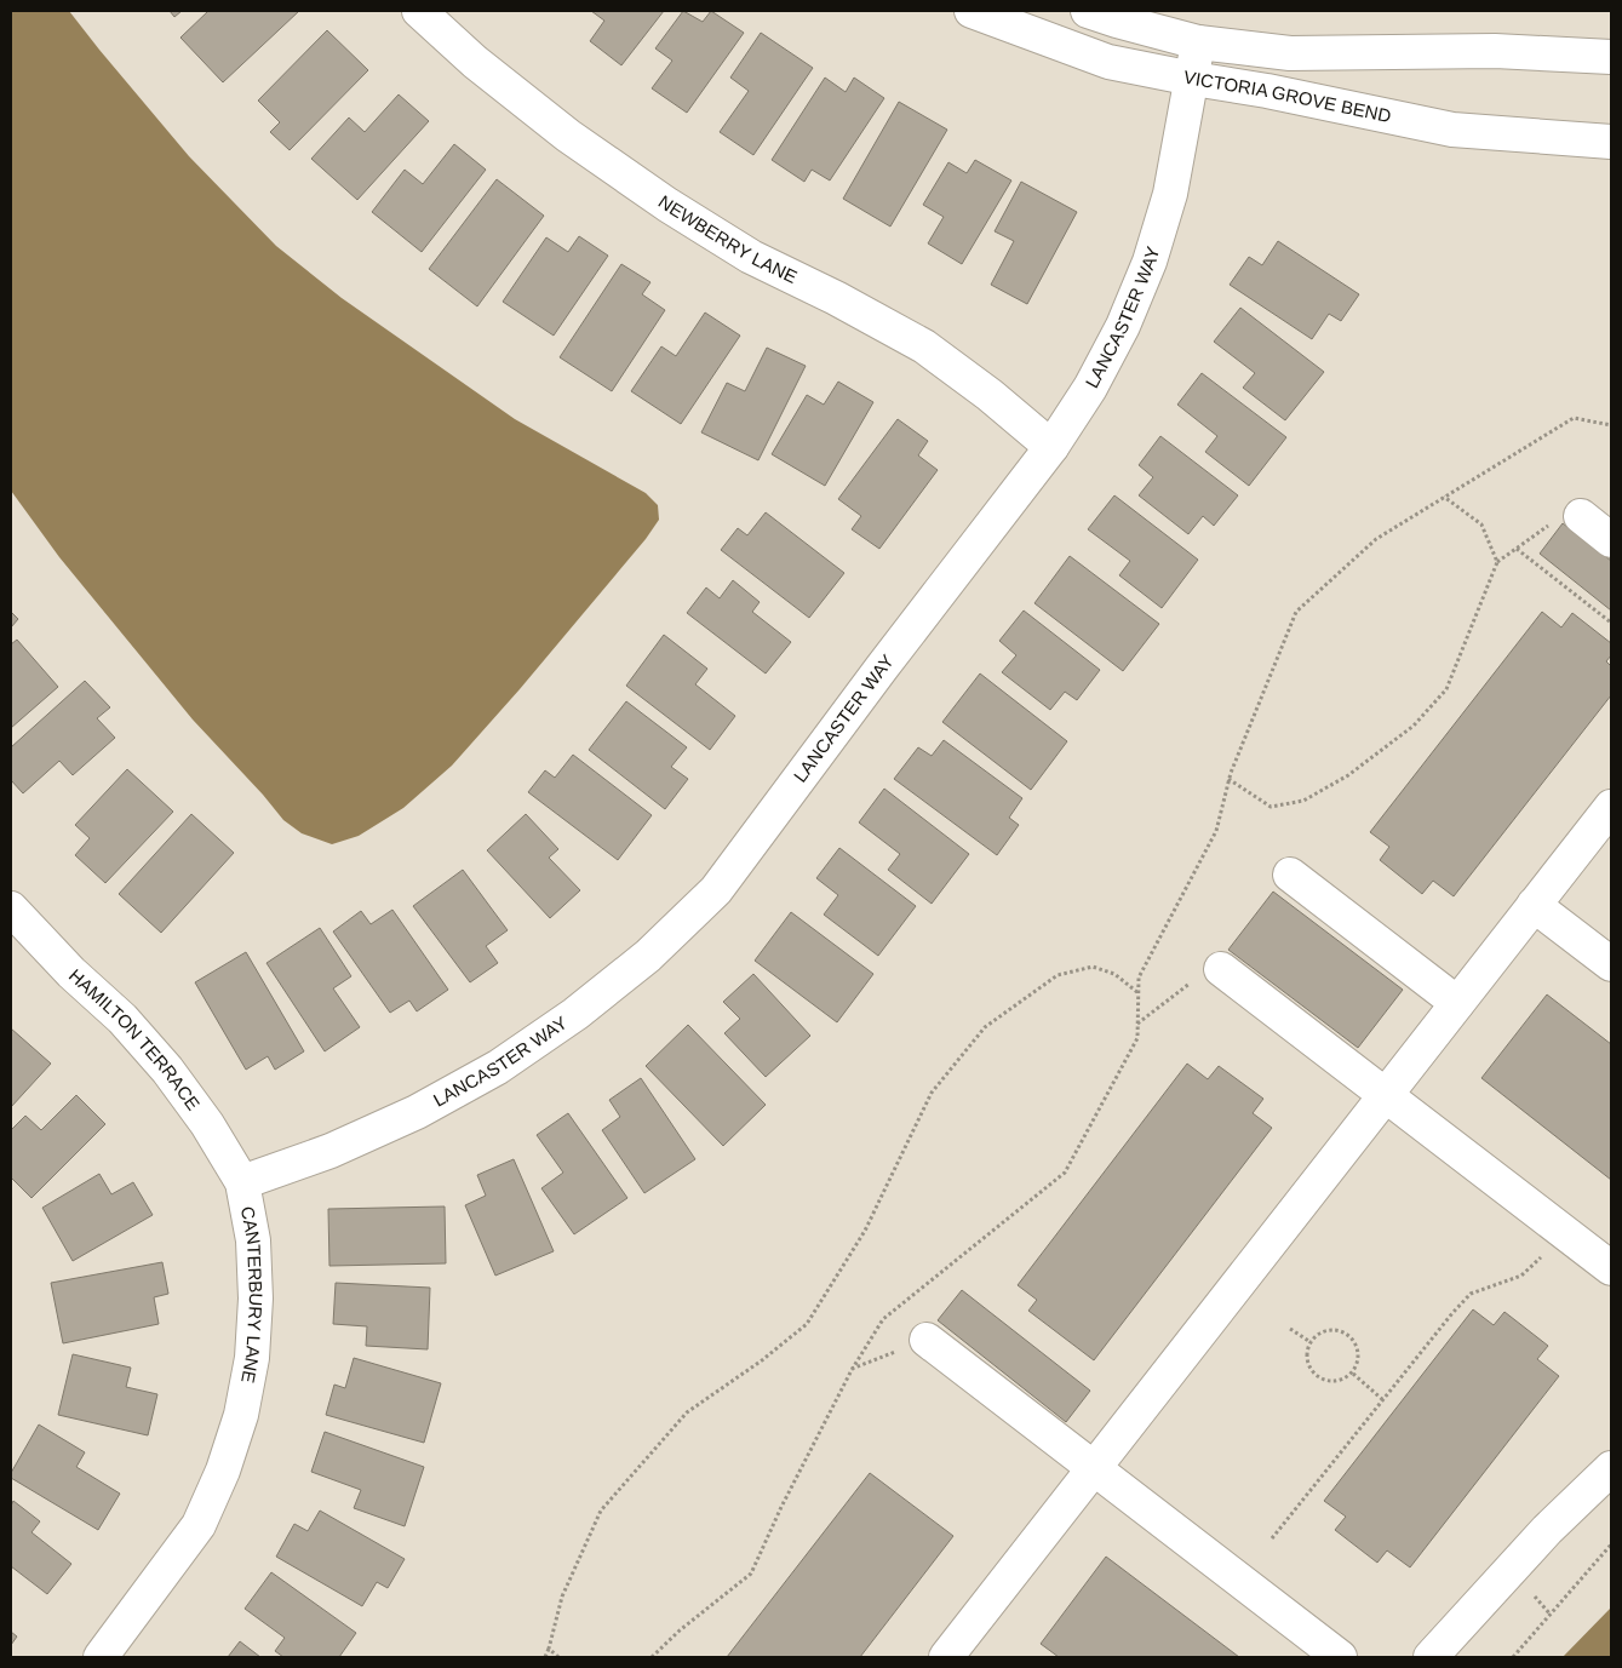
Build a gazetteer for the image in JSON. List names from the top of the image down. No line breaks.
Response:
{"streets":{"street":["VICTORIA GROVE BEND","NEWBERRY LANE","LANCASTER WAY","HAMILTON TERRACE","CANTERBURY LANE"]},"crossings":[["VICTORIA GROVE BEND","LANCASTER WAY"],["NEWBERRY LANE","LANCASTER WAY"],["LANCASTER WAY","HAMILTON TERRACE"],["LANCASTER WAY","CANTERBURY LANE"],["HAMILTON TERRACE","CANTERBURY LANE"]]}
